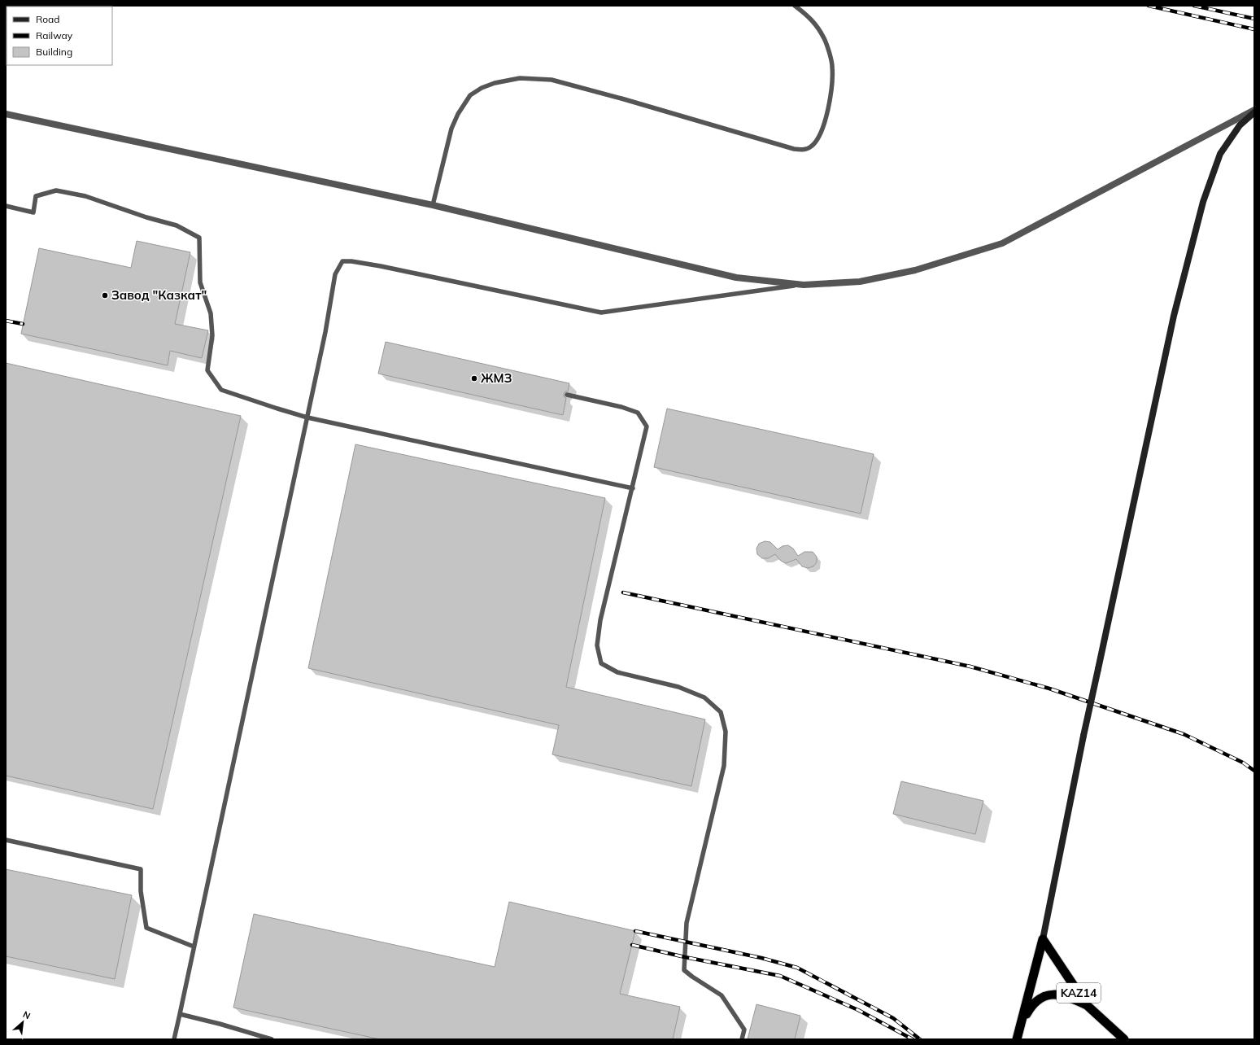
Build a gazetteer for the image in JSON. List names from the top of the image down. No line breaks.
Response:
{"streets":{"highway":["KAZ14"]},"places":["Завод \"Казкат\"","ЖМЗ"],"legend":["Road","Railway","Building"],"north":"top right"}
